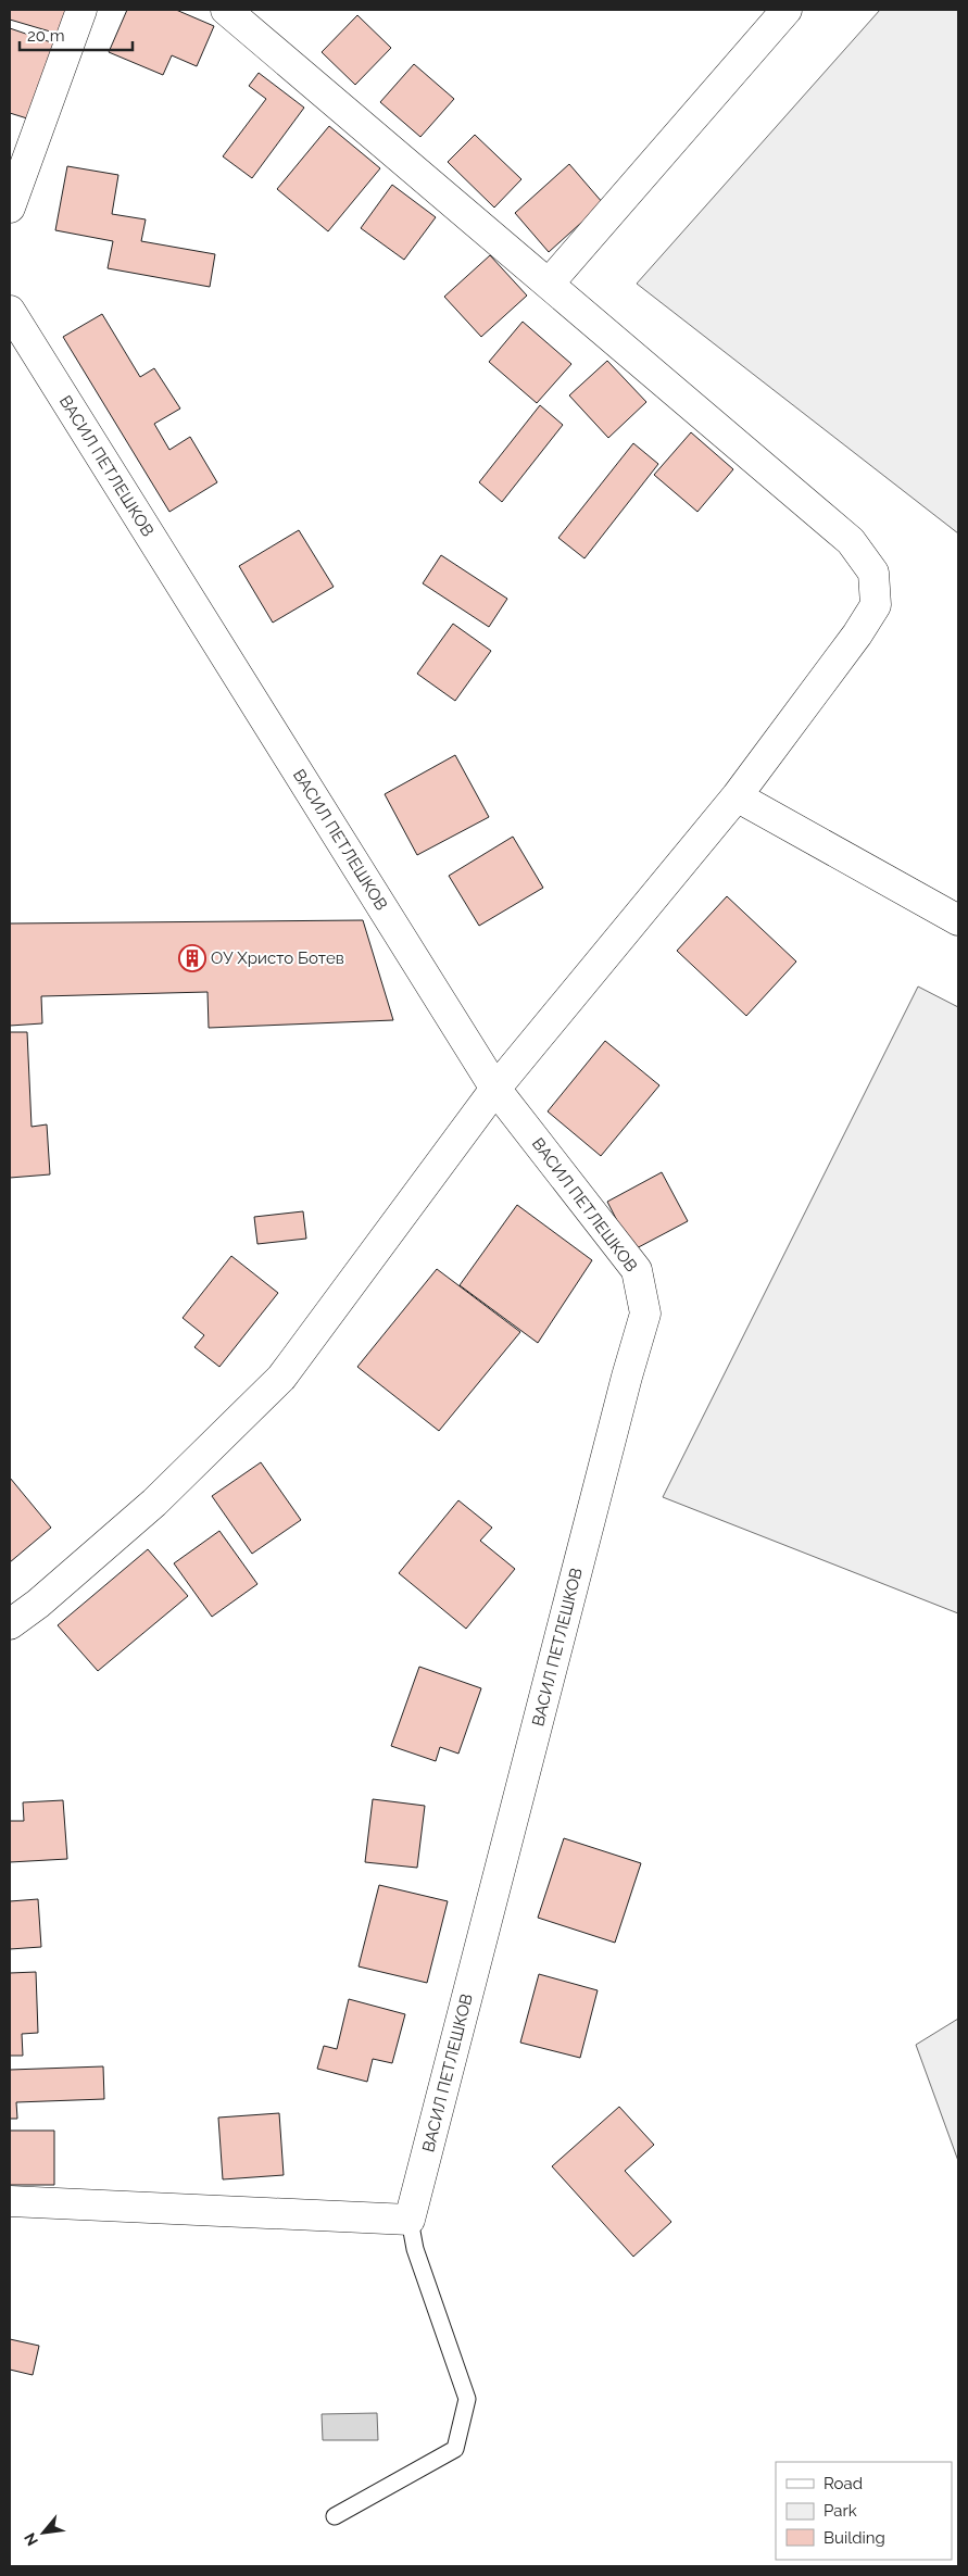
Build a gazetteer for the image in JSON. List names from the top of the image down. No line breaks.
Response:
{"streets":{"street":["ВАСИЛ ПЕТЛЕШКОВ"]},"places":{"building":["ОУ Христо Ботев"]},"legend":["Road","Park","Building"],"scale_bar":"20 m","north":"bottom left"}
